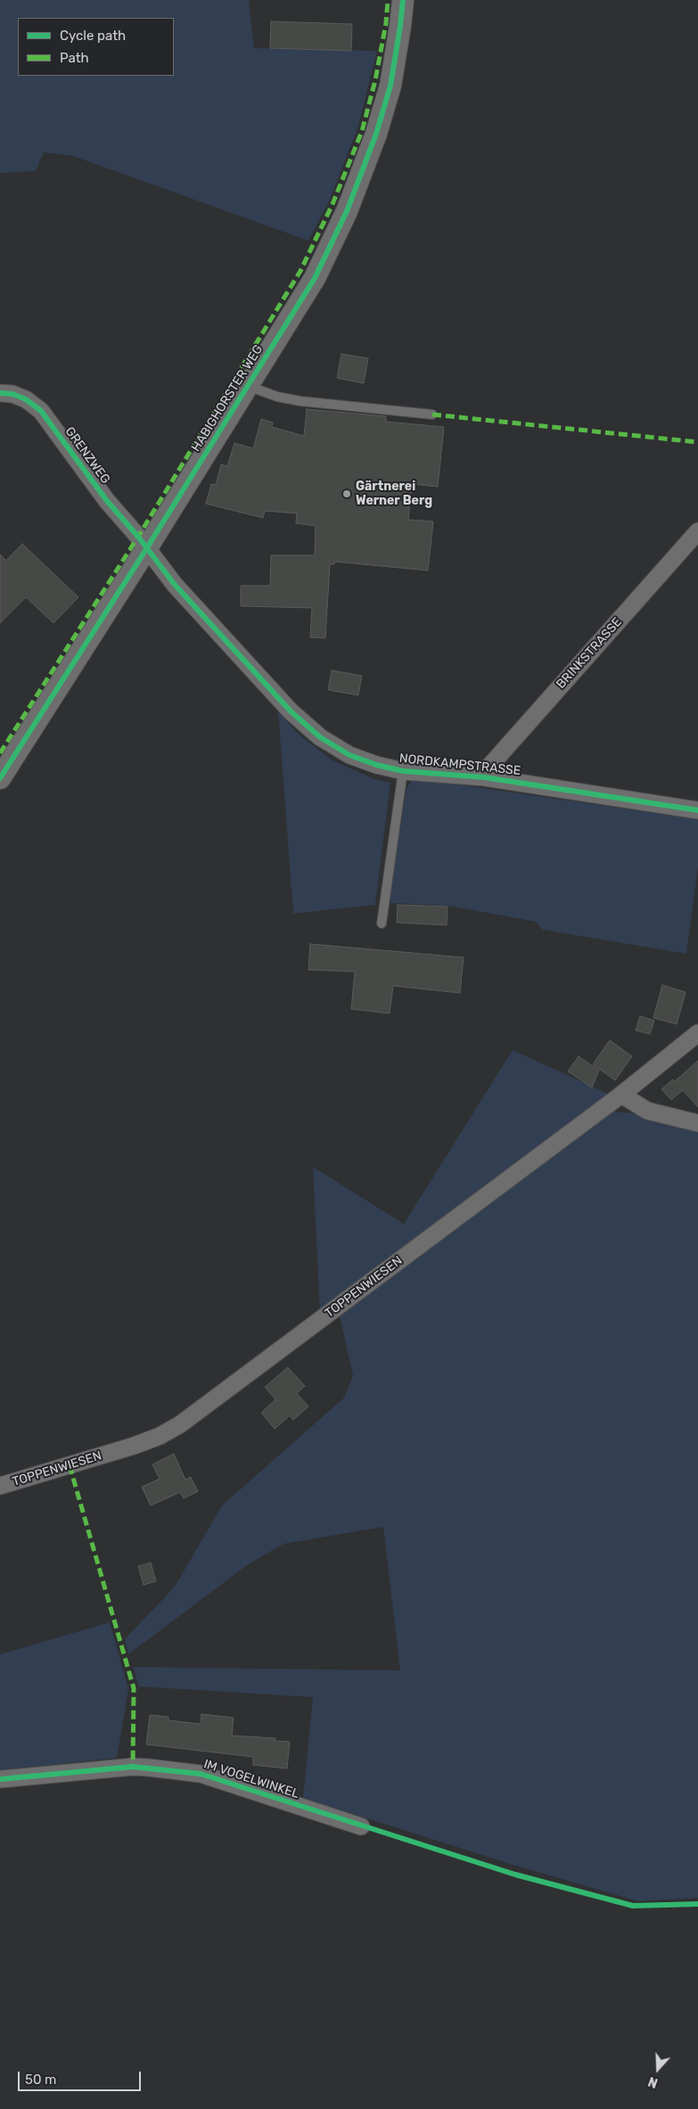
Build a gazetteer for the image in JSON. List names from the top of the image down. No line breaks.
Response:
{"streets":{"street":["HABIGHORSTER WEG","GRENZWEG","BRINKSTRASSE","NORDKAMPSTRASSE","TOPPENWIESEN","IM VOGELWINKEL"]},"crossings":[["HABIGHORSTER WEG","GRENZWEG"],["HABIGHORSTER WEG","NORDKAMPSTRASSE"],["GRENZWEG","NORDKAMPSTRASSE"],["BRINKSTRASSE","NORDKAMPSTRASSE"]],"places":["Gärtnerei Werner Berg"],"legend":["Cycle path","Path"],"scale_bar":"50 m","north":"bottom"}
